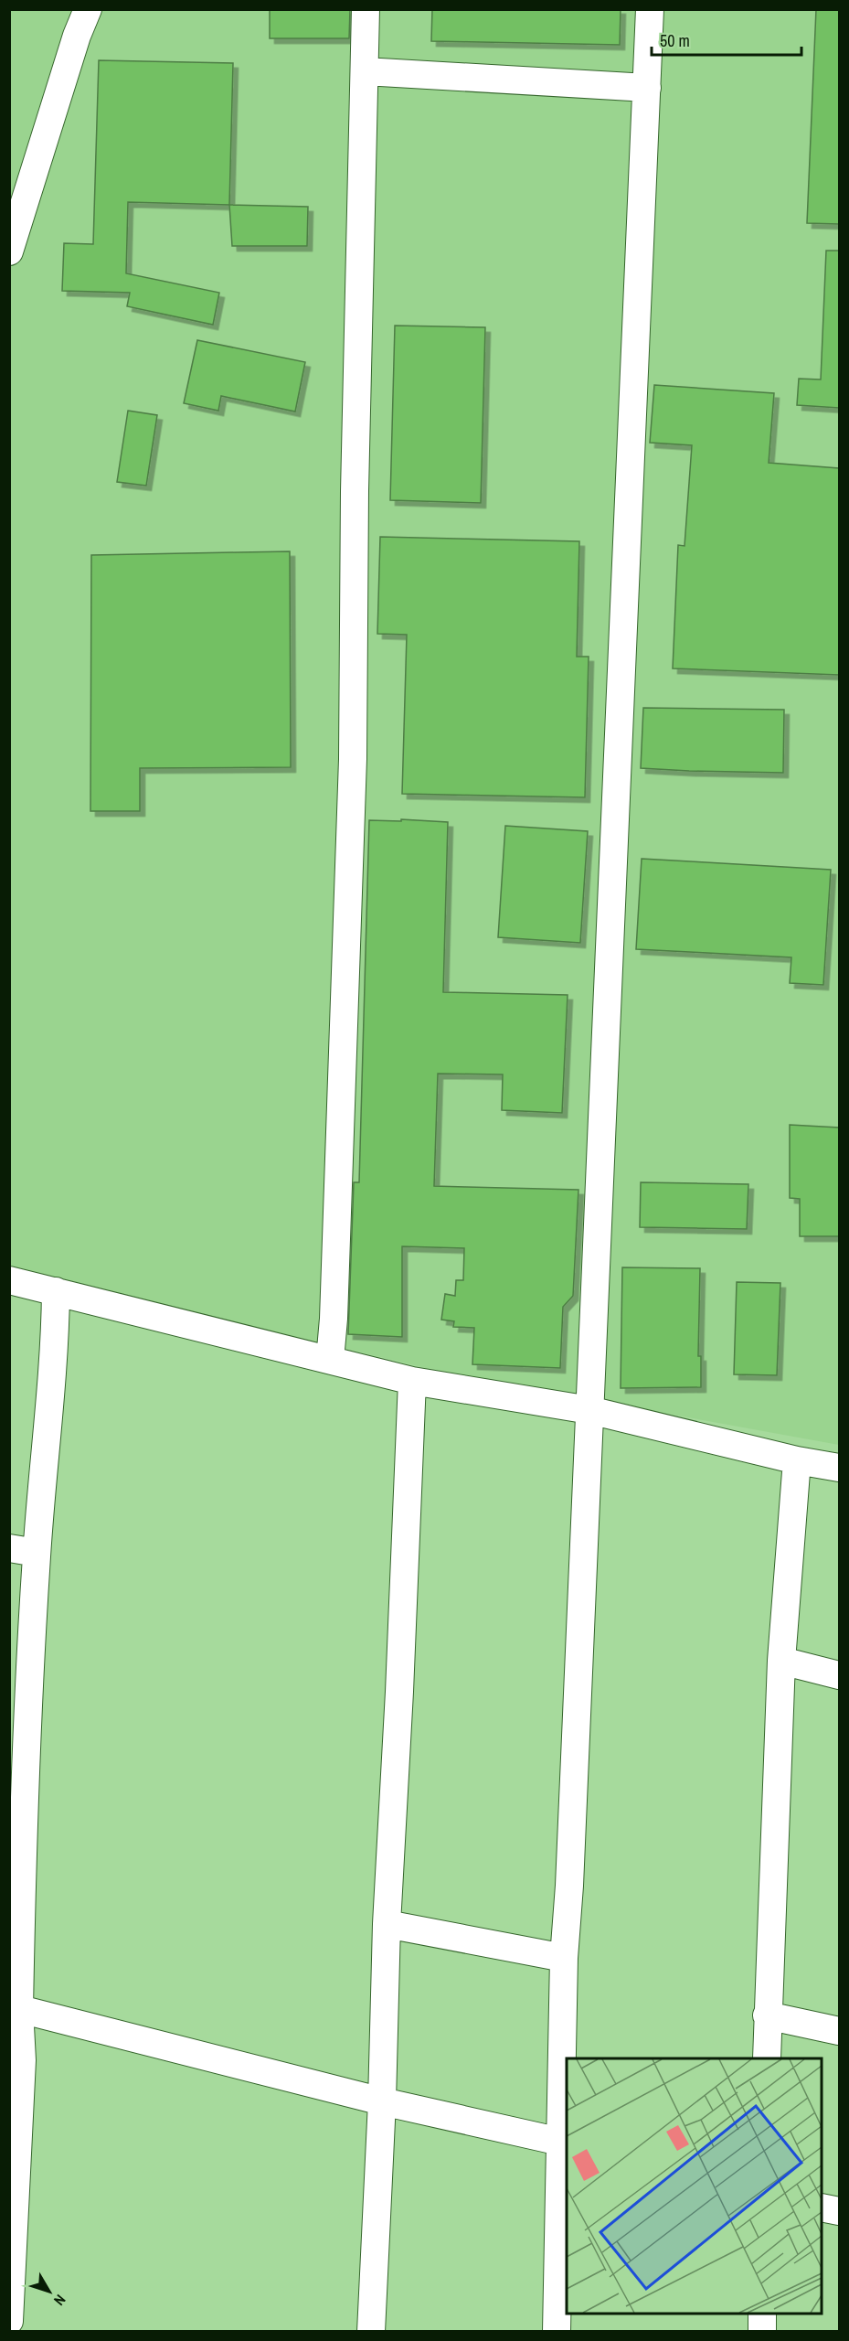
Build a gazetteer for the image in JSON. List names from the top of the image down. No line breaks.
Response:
{"scale_bar":"50 m","north":"bottom right"}
